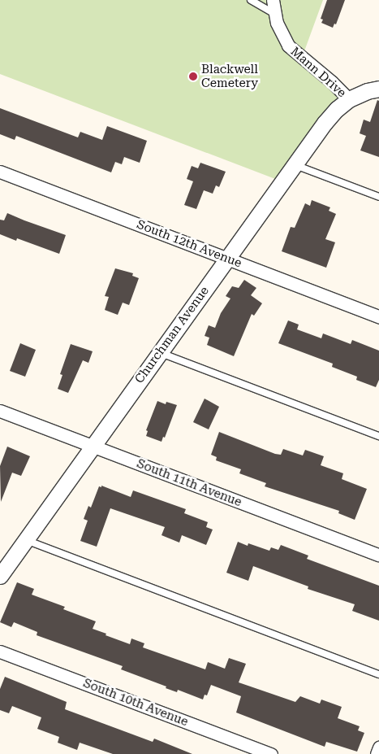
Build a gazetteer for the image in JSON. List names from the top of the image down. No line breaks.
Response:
{"streets":{"street":["Mann Drive","South 12th Avenue","Churchman Avenue","South 11th Avenue","South 10th Avenue"]},"crossings":[["Mann Drive","Churchman Avenue"],["South 12th Avenue","Churchman Avenue"],["Churchman Avenue","South 11th Avenue"]],"places":["Blackwell Cemetery"]}
